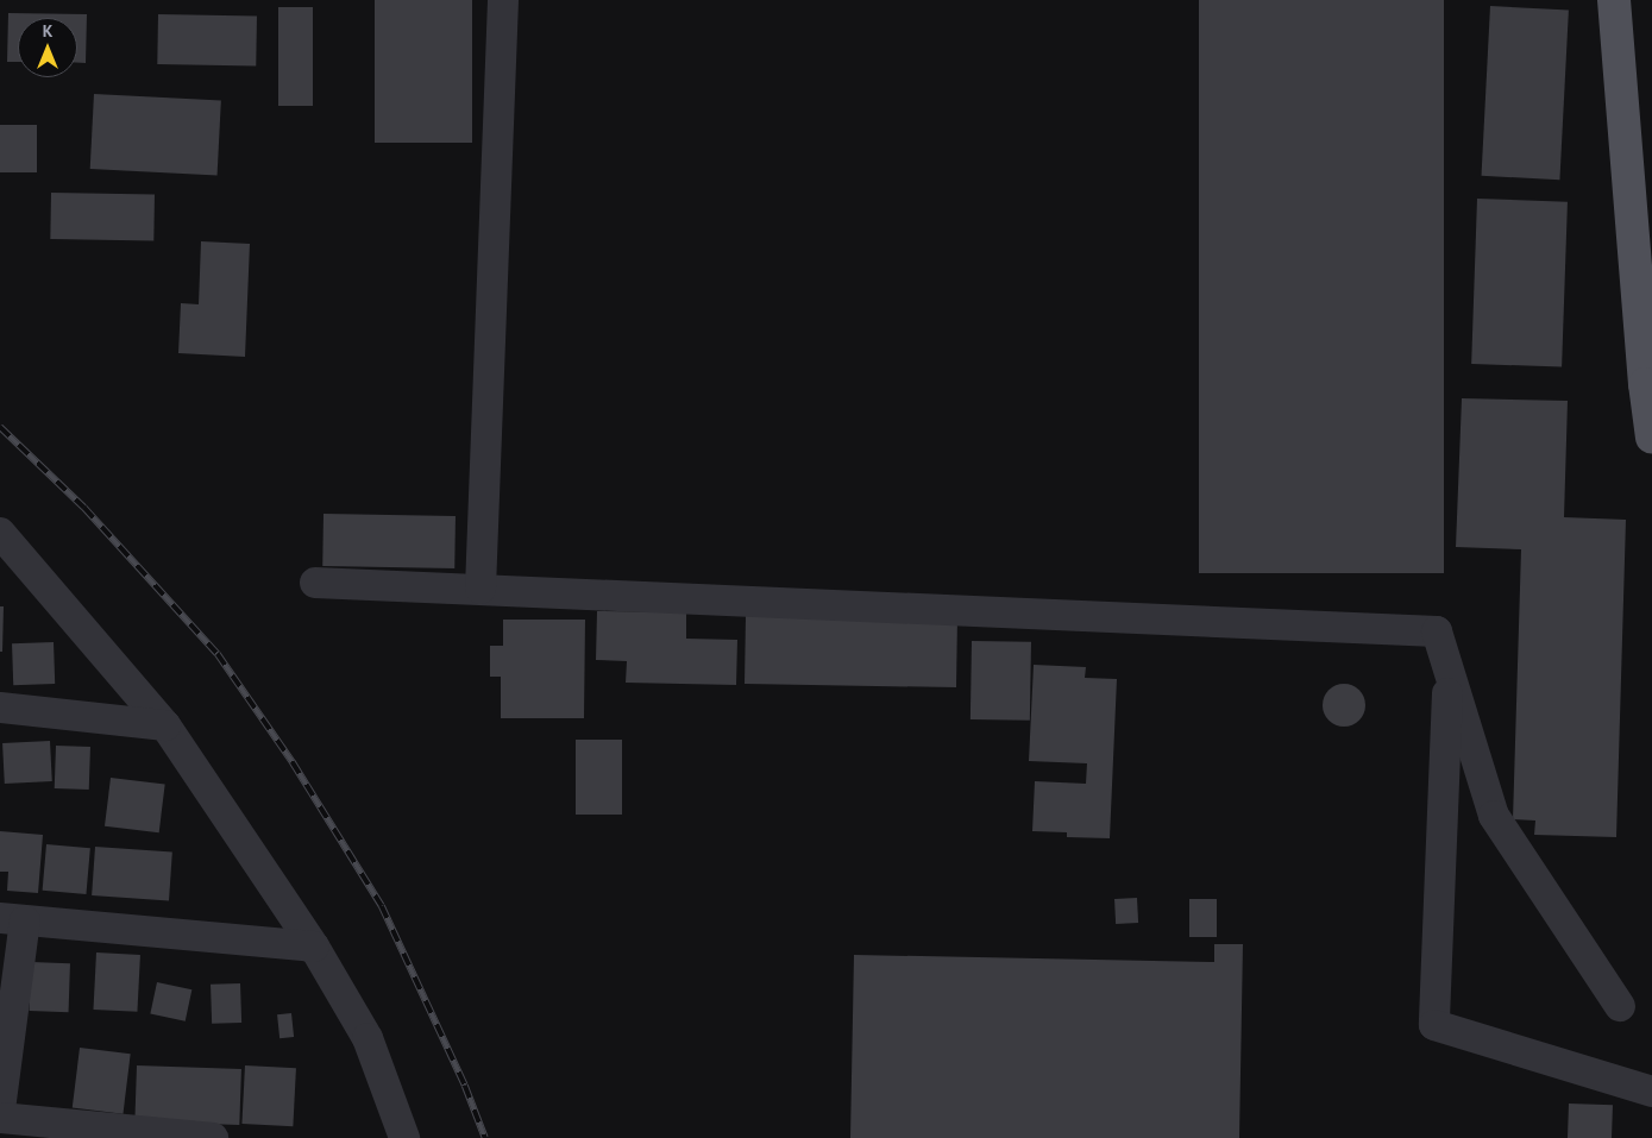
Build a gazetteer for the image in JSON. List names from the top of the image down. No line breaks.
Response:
{"north":"top"}
